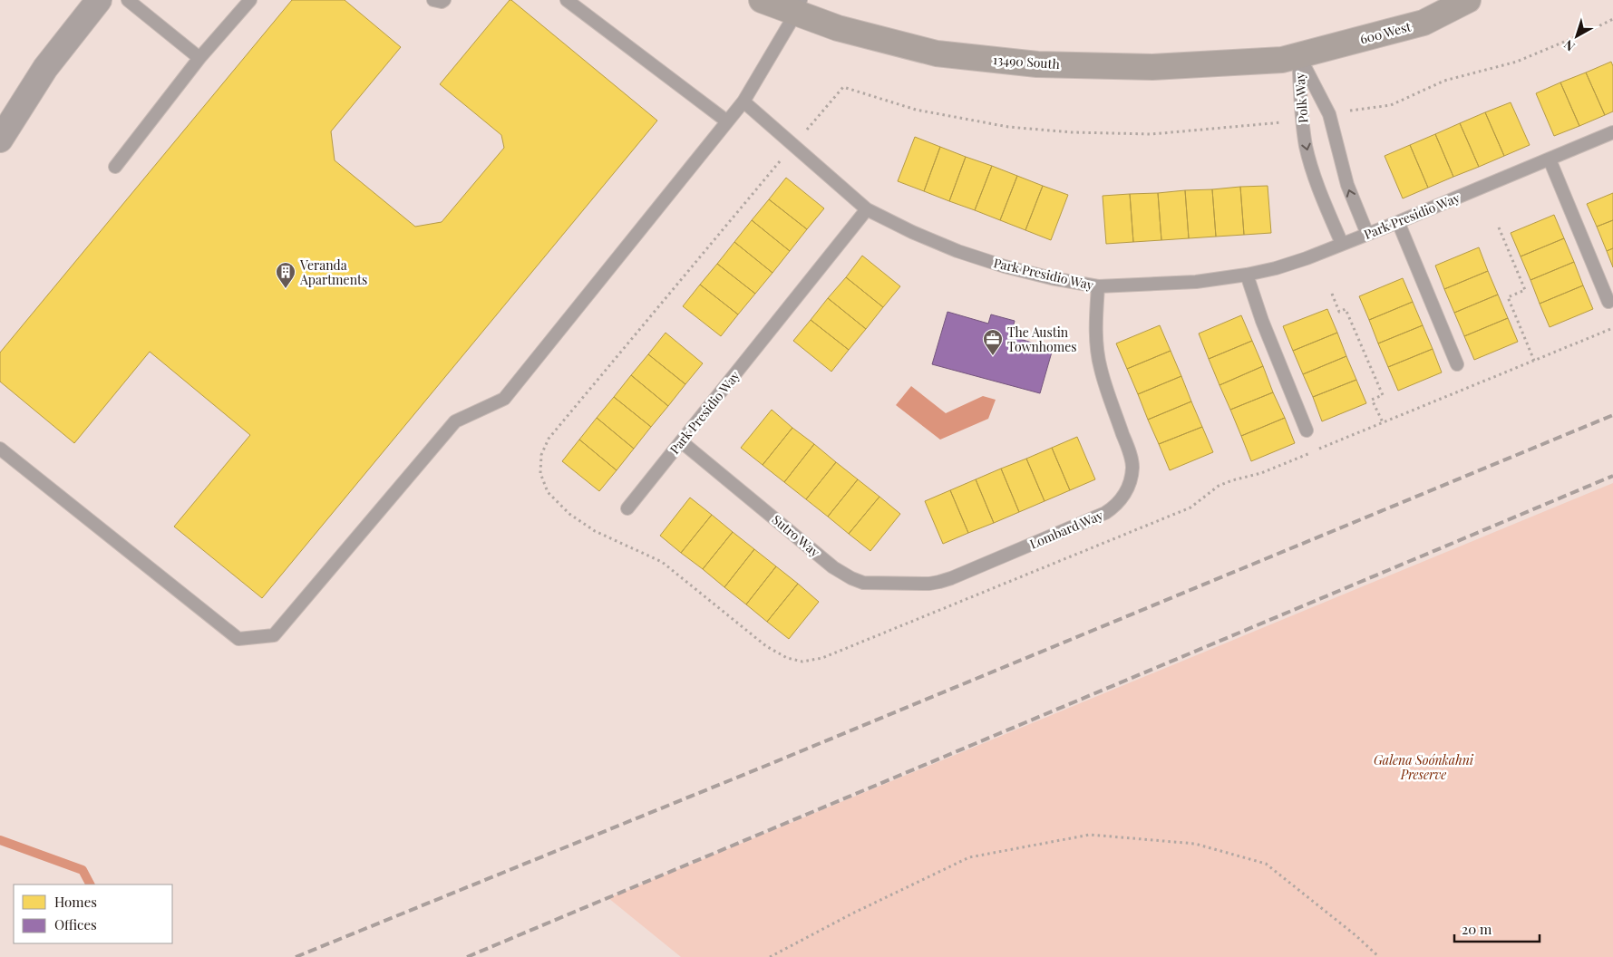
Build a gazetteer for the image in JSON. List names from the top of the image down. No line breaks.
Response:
{"streets":{"main road":["600 West","13490 South"],"lane":["Polk Way","Park Presidio Way","Lombard Way","Sutro Way"]},"crossings":[["600 West","13490 South"],["600 West","Polk Way"],["13490 South","Polk Way"],["Polk Way","Park Presidio Way"],["Park Presidio Way","Lombard Way"],["Park Presidio Way","Sutro Way"],["Lombard Way","Sutro Way"]],"parks":["Galena Soónkahni Preserve"],"places":{"building":["Veranda Apartments"],"office":["The Austin Townhomes"]},"legend":["Homes","Offices"],"scale_bar":"20 m","north":"bottom left"}
